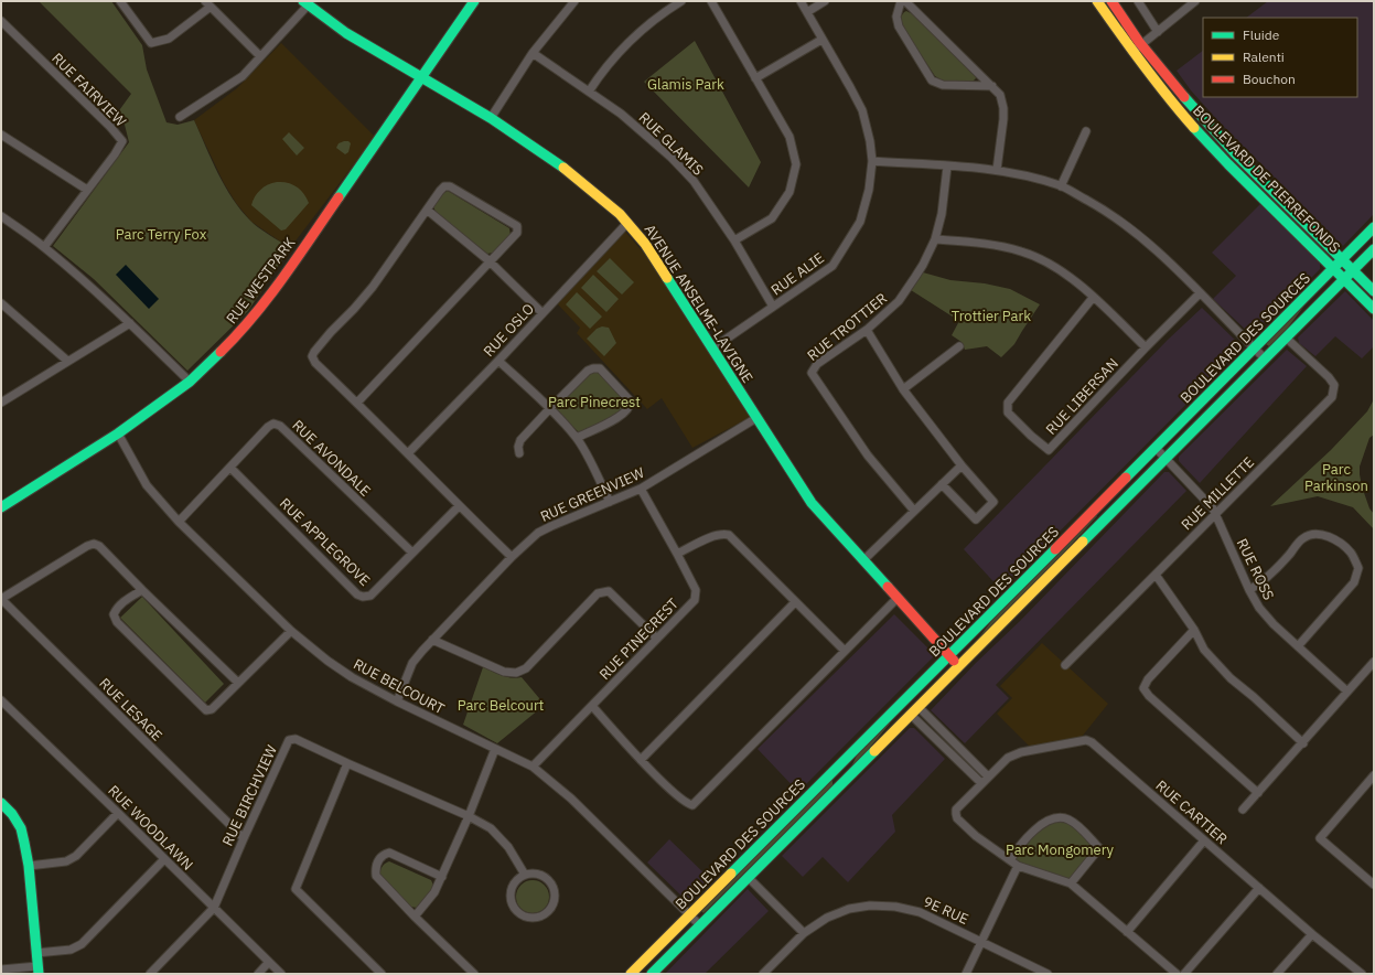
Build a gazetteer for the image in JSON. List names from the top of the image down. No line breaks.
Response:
{"streets":{"main road":["BOULEVARD DE PIERREFONDS","RUE WESTPARK","AVENUE ANSELME-LAVIGNE","BOULEVARD DES SOURCES"],"street":["RUE FAIRVIEW","RUE GLAMIS","RUE ALIE","RUE TROTTIER","RUE OSLO","RUE LIBERSAN","RUE AVONDALE","RUE MILLETTE","RUE GREENVIEW","RUE APPLEGROVE","RUE ROSS","RUE PINECREST","RUE BELCOURT","RUE LESAGE","RUE BIRCHVIEW","RUE CARTIER","RUE WOODLAWN","9E RUE"]},"crossings":[["RUE GLAMIS","RUE ALIE"],["BOULEVARD DE PIERREFONDS","BOULEVARD DES SOURCES"],["RUE ALIE","AVENUE ANSELME-LAVIGNE"],["RUE WESTPARK","AVENUE ANSELME-LAVIGNE"],["RUE WESTPARK","RUE BELCOURT"],["AVENUE ANSELME-LAVIGNE","RUE OSLO"],["AVENUE ANSELME-LAVIGNE","BOULEVARD DES SOURCES"],["AVENUE ANSELME-LAVIGNE","RUE GREENVIEW"],["BOULEVARD DES SOURCES","RUE MILLETTE"],["BOULEVARD DES SOURCES","RUE ROSS"],["BOULEVARD DES SOURCES","RUE BELCOURT"],["RUE AVONDALE","RUE APPLEGROVE"],["RUE AVONDALE","RUE BELCOURT"],["RUE MILLETTE","RUE ROSS"],["RUE GREENVIEW","RUE PINECREST"],["RUE GREENVIEW","RUE BELCOURT"],["RUE PINECREST","RUE BELCOURT"],["RUE LESAGE","RUE BIRCHVIEW"],["RUE BIRCHVIEW","RUE WOODLAWN"]],"parks":["Glamis Park","Parc Terry Fox","Trottier Park","Parc Pinecrest","Parc Parkinson","Parc Belcourt","Parc Mongomery"],"legend":["Fluide","Ralenti","Bouchon"]}
